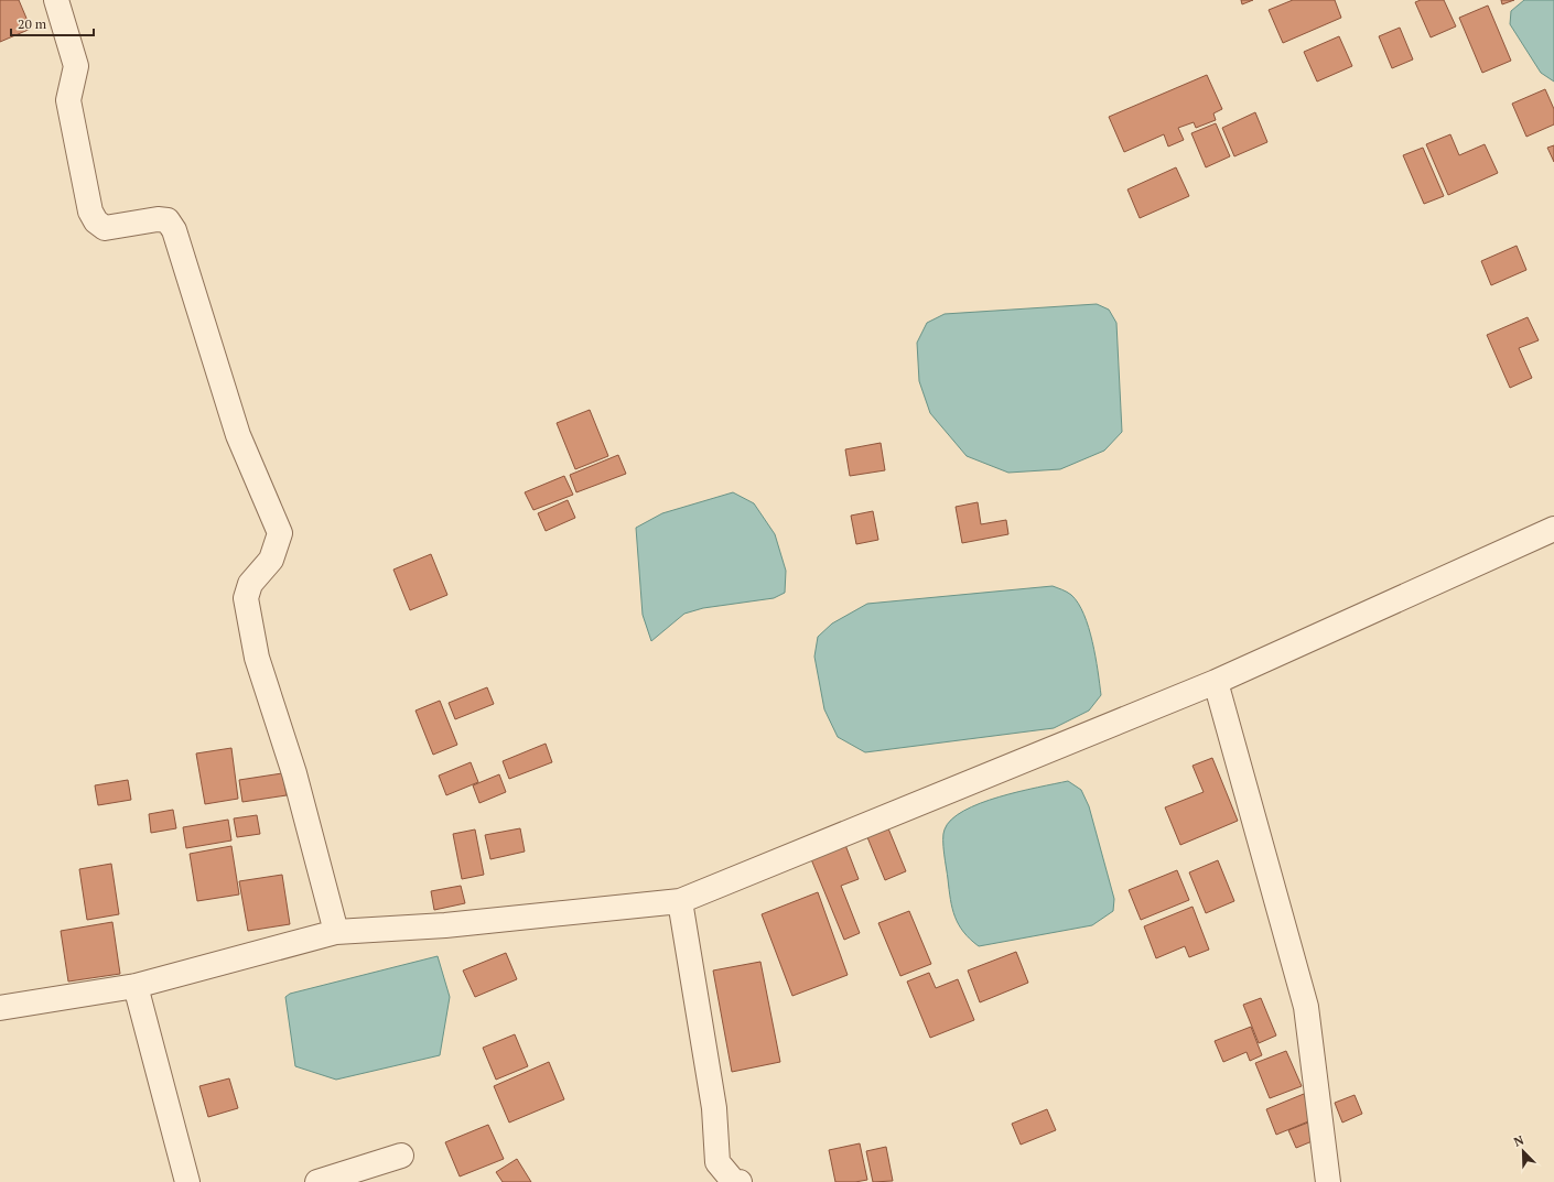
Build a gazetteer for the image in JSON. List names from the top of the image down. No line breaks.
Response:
{"scale_bar":"20 m","north":"top left"}
